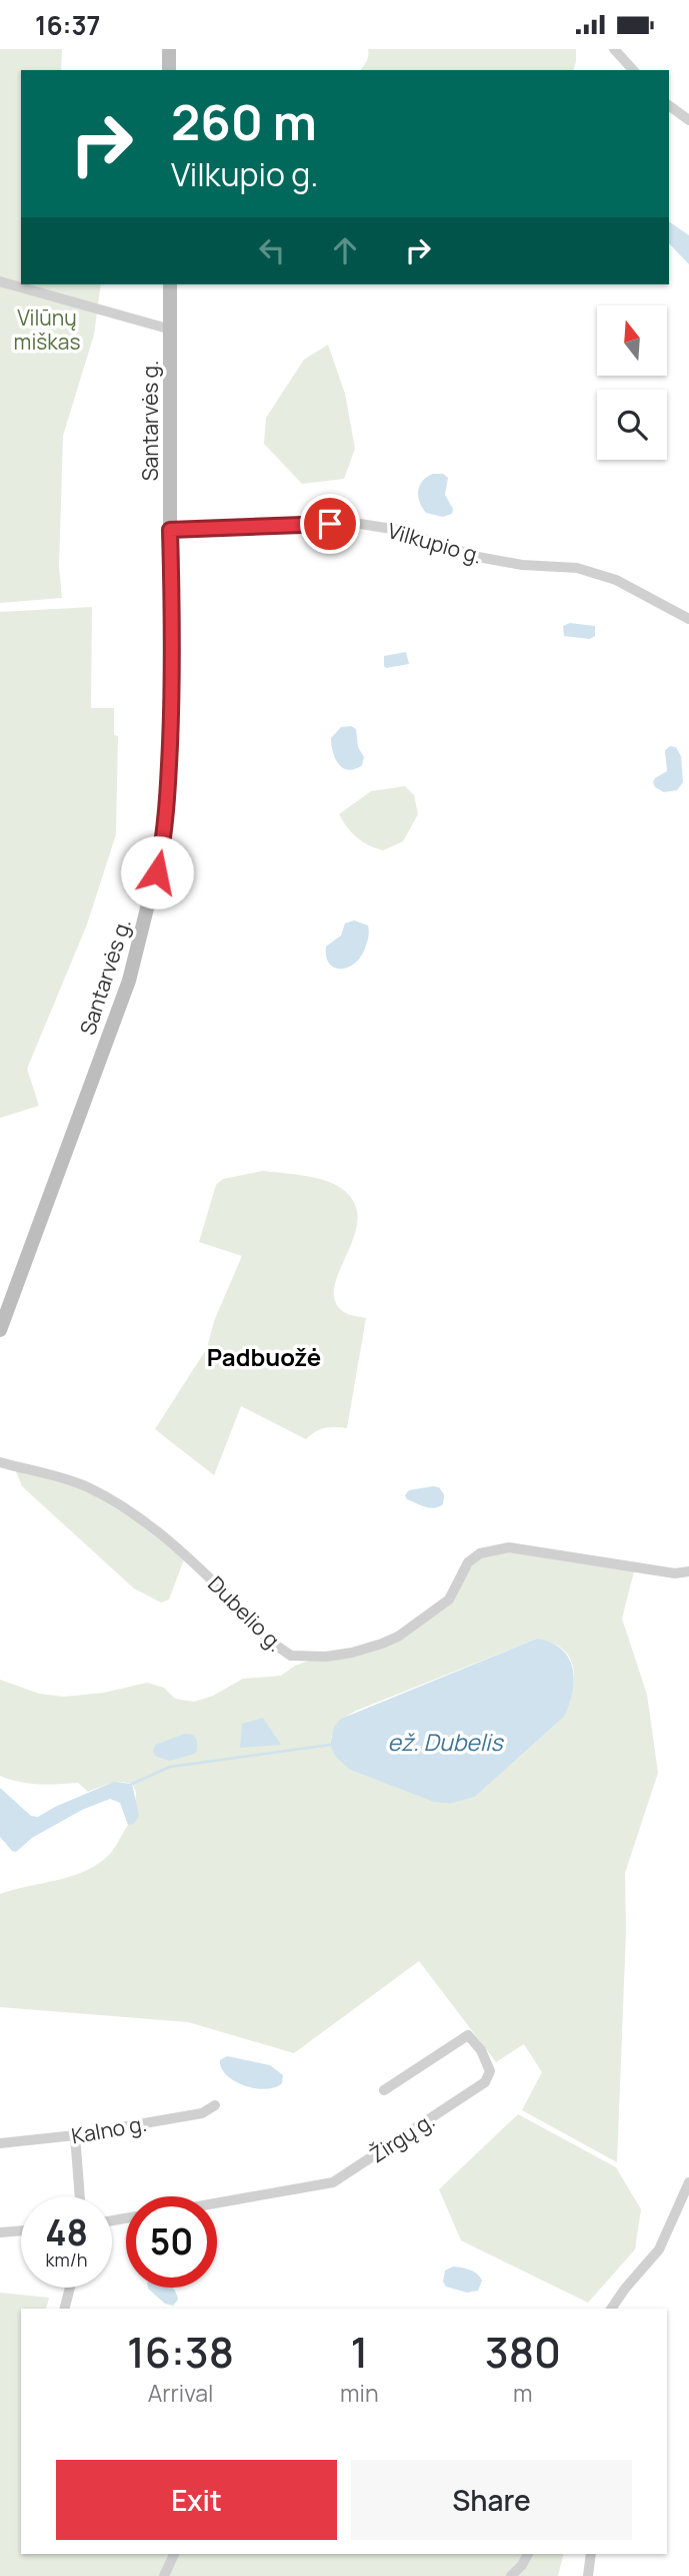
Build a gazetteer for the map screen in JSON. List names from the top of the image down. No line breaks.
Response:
{"streets":{"main road":["Santarvės g."],"street":["Vilkupio g.","Dubelio g.","Kalno g.","Žirgų g."]},"crossings":[["Santarvės g.","Vilkupio g."]],"districts":["Padbuožė"],"water":["ež. Dubelis"],"parks":["Vilūnų miškas"],"north":"top","page":{"status":"16:37","turn":["260 m","Vilkupio g."],"speed":"48 km/h","limit":"50","eta":["16:38","Arrival","1","min","380","m"],"buttons":["Exit","Share"]}}
